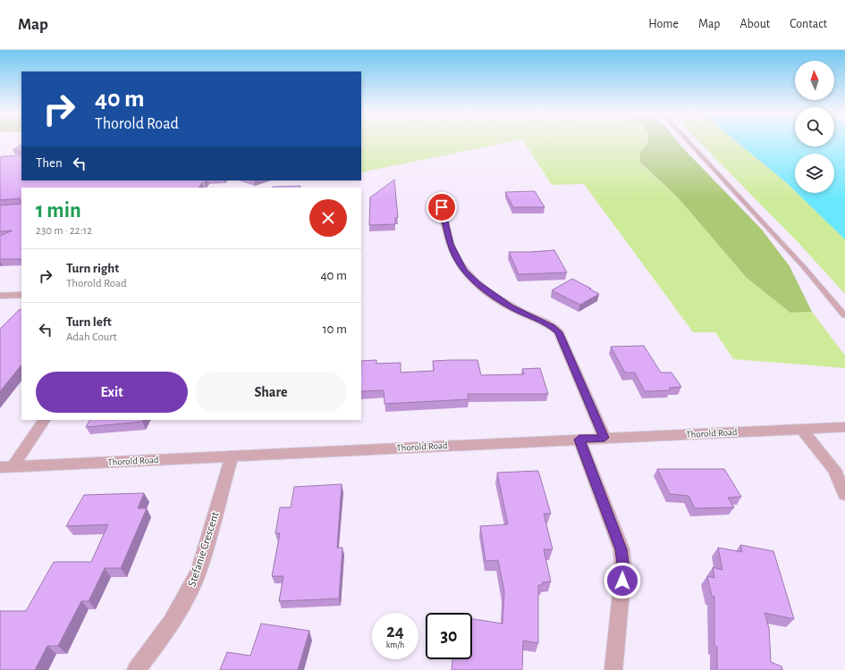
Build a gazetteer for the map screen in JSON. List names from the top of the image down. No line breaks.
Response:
{"streets":{"street":["Thorold Road","Stefanie Crescent"]},"crossings":[["Thorold Road","Stefanie Crescent"]],"north":"top","page":{"header":"Map","nav":["Home","Map","About","Contact"],"turn":["40 m","Thorold Road"],"then":"Then","heading":["1 min","230 m · 22:12"],"list":[{"name":"Turn right","note":"Thorold Road","value":"40 m"},{"name":"Turn left","note":"Adah Court","value":"10 m"}],"buttons":["Exit","Share"],"speed":"24 km/h","limit":"30"}}
